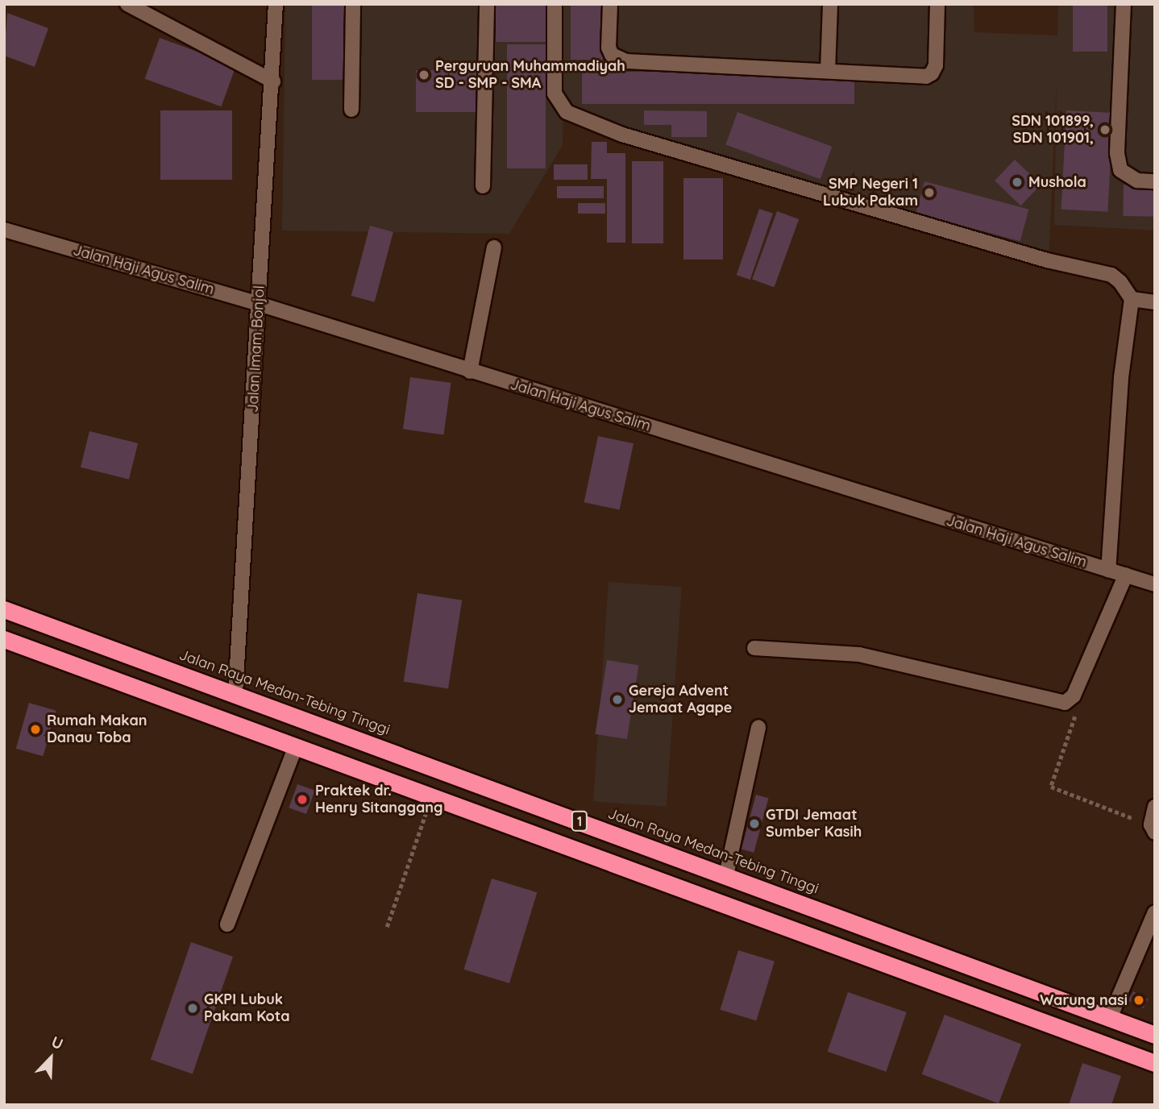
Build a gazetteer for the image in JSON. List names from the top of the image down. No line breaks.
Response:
{"streets":{"highway":["Jalan Raya Medan-Tebing Tinggi","1"],"street":["Jalan Haji Agus Salim","Jalan Imam Bonjol"]},"crossings":[["Jalan Haji Agus Salim","Jalan Imam Bonjol"],["Jalan Imam Bonjol","Jalan Raya Medan-Tebing Tinggi"]],"places":["Perguruan Muhammadiyah SD - SMP - SMA","SDN 101899, SDN 101901,","Mushola","SMP Negeri 1 Lubuk Pakam","Gereja Advent Jemaat Agape","Rumah Makan Danau Toba","Praktek dr. Henry Sitanggang","GTDI Jemaat Sumber Kasih","Warung nasi","GKPI Lubuk Pakam Kota"],"north":"top right"}
